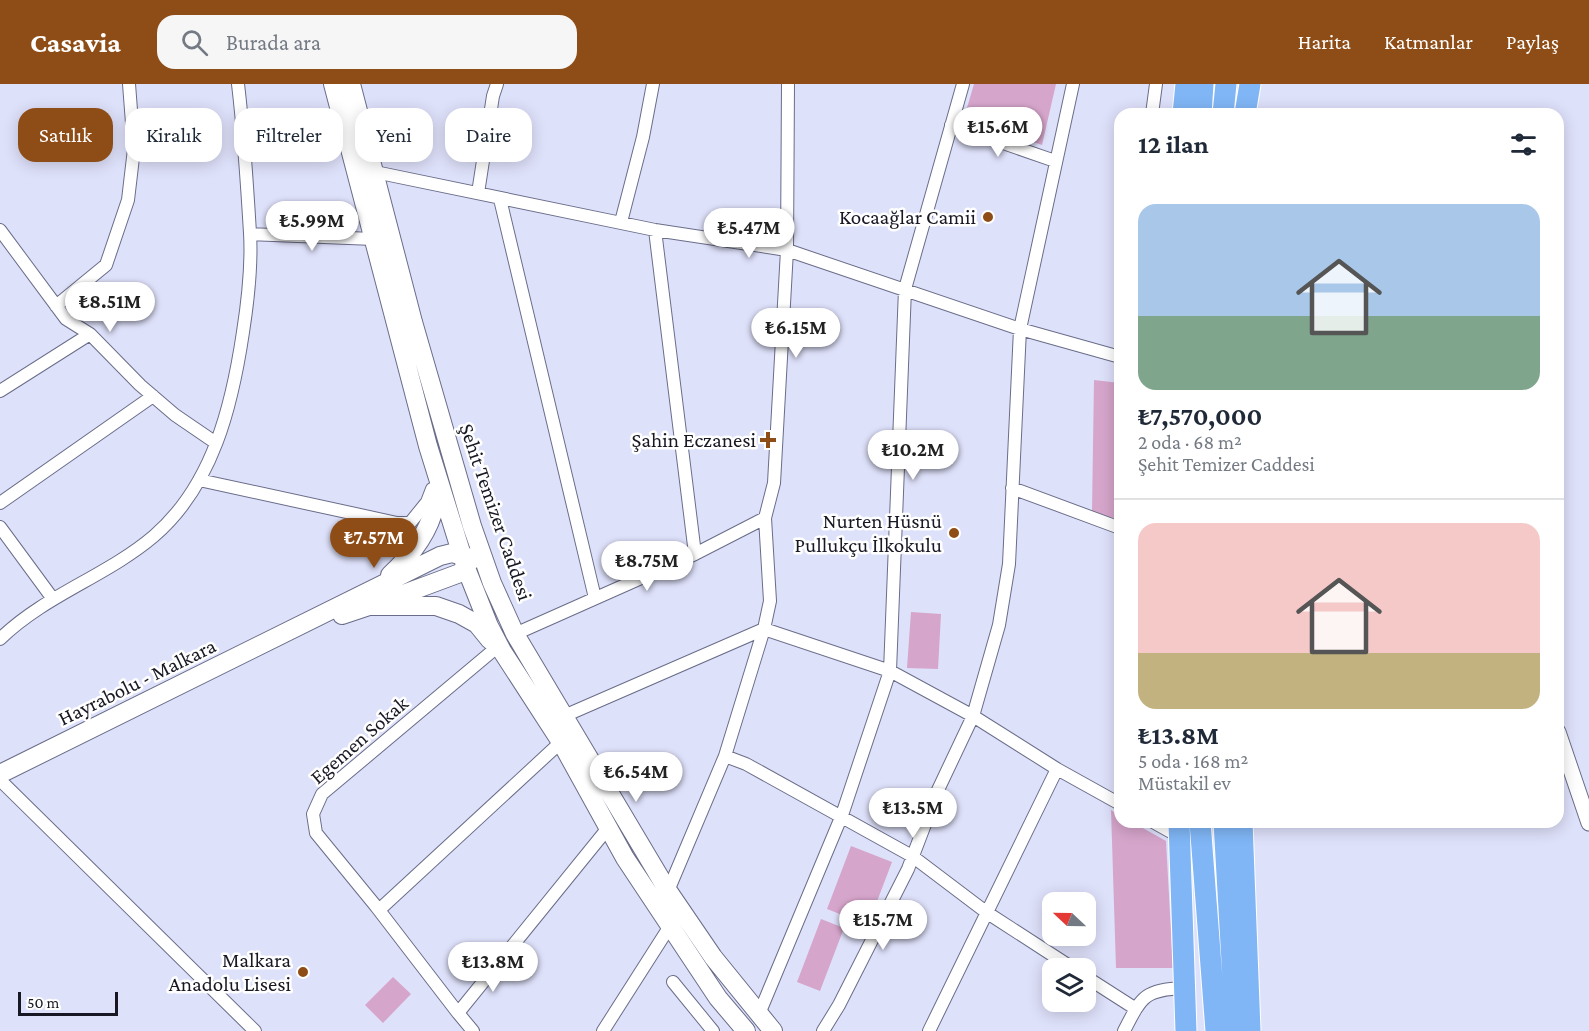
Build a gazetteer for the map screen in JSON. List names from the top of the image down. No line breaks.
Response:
{"streets":{"main road":["Şehit Temizer Caddesi","Hayrabolu - Malkara"],"street":["Egemen Sokak"]},"crossings":[["Şehit Temizer Caddesi","Hayrabolu - Malkara"],["Şehit Temizer Caddesi","Egemen Sokak"]],"places":{"other":["Kocaağlar Camii","Nurten Hüsnü Pullukçu İlkokulu","Malkara Anadolu Lisesi"],"health":["Şahin Eczanesi"]},"scale_bar":"50 m","north":"left","page":{"header":"Casavia","search":"Burada ara","nav":["Harita","Katmanlar","Paylaş"],"price":["₺15.6M","₺5.99M","₺5.47M","₺8.51M","₺6.15M","₺10.2M","₺7.57M","₺8.75M","₺6.54M","₺13.5M","₺15.7M","₺13.8M"],"chip":["Satılık","Kiralık","Filtreler","Yeni","Daire"],"heading":"12 ilan","list":[{"name":"₺7,570,000","note":"2 oda · 68 m² · Şehit Temizer Caddesi"},{"name":"₺13.8M","note":"5 oda · 168 m² · Müstakil ev"}],"scale":"50 m"}}
